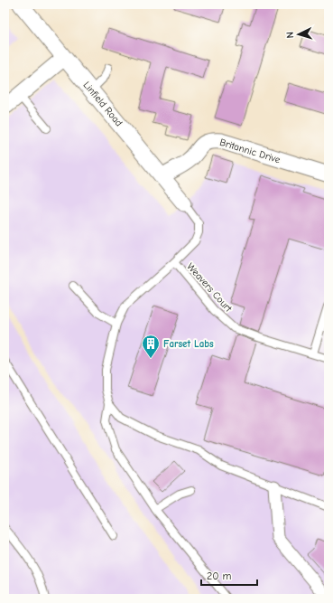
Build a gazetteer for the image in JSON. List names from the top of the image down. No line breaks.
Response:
{"streets":{"street":["Linfield Road","Britannic Drive"],"lane":["Weavers Court"]},"crossings":[["Linfield Road","Britannic Drive"]],"places":{"building":["Farset Labs"]},"scale_bar":"20 m","north":"left"}
